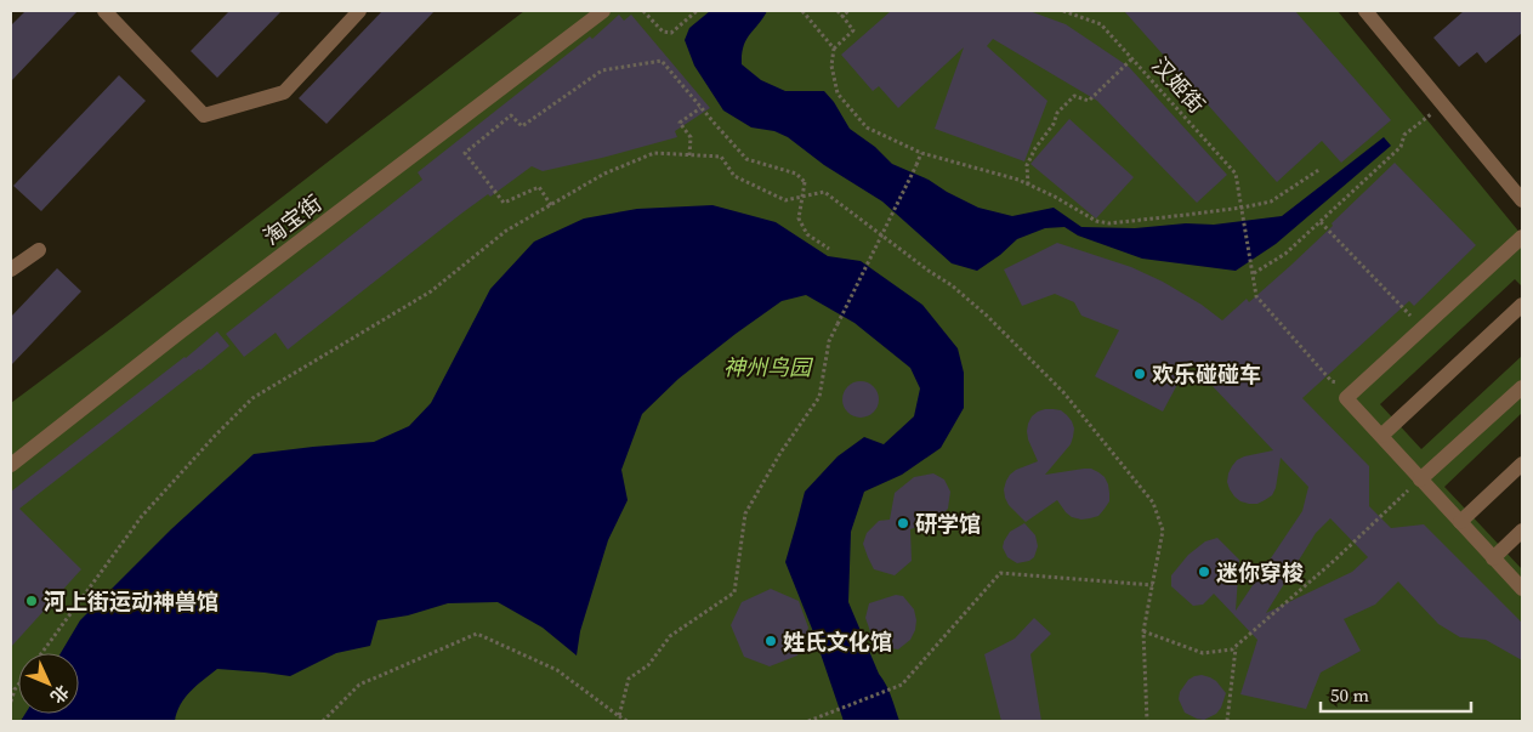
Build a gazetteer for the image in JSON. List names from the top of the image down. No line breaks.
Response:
{"streets":{"street":["淘宝街"],"path":["汉姬街"]},"parks":["神州鸟园"],"places":["欢乐碰碰车","研学馆","迷你穿梭","河上街运动神兽馆","姓氏文化馆"],"scale_bar":"50 m","north":"bottom right"}
